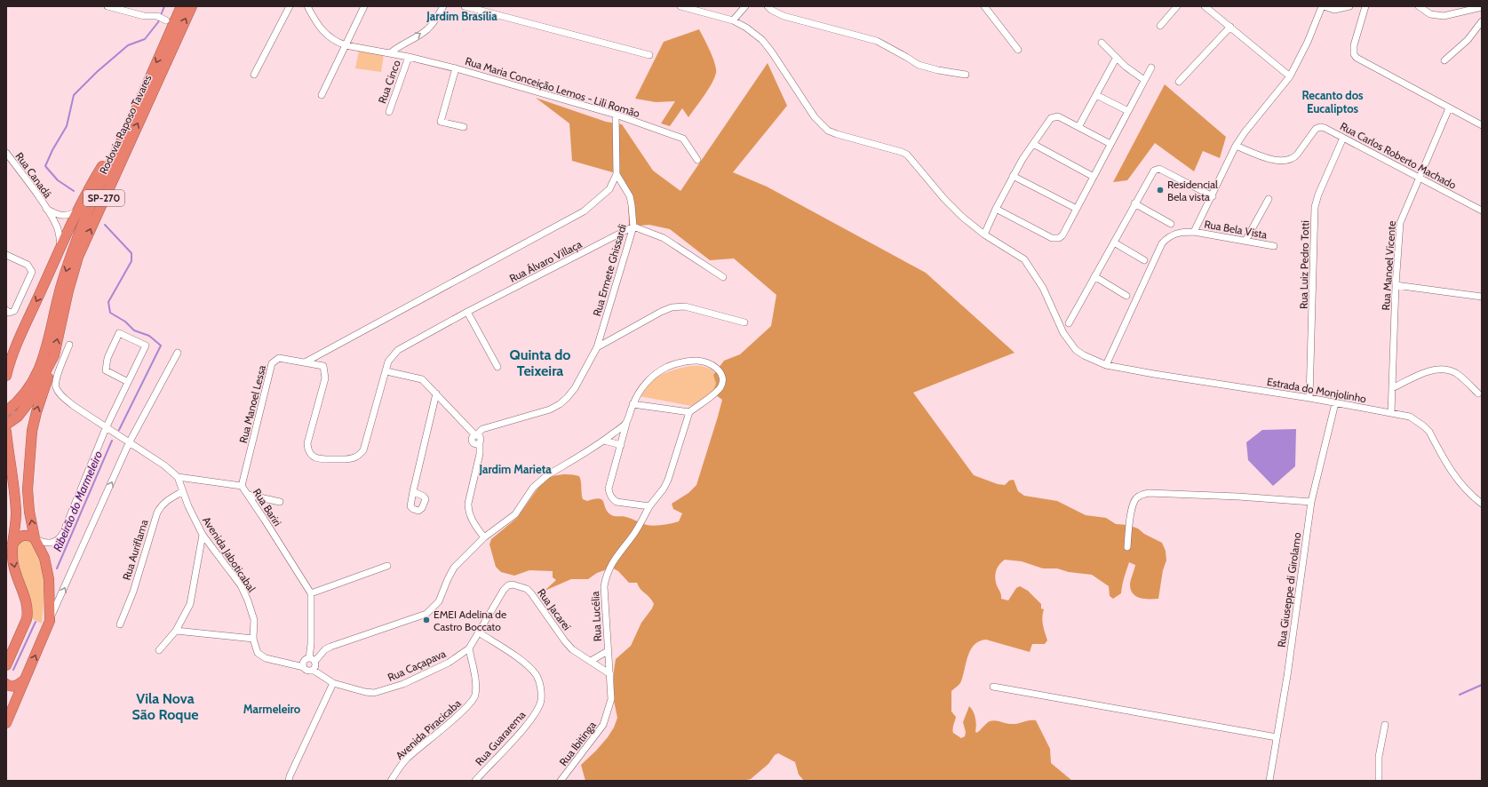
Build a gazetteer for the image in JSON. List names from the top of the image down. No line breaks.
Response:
{"streets":{"highway":["Rodovia Raposo Tavares","SP-270"],"street":["Rua Cinco","Rua Maria Conceição Lemos - Lili Romão","Rua Carlos Roberto Machado","Rua Canadá","Rua Bela Vista","Rua Álvaro Villaça","Rua Luiz Pedro Totti","Rua Manoel Vicente","Rua Ermete Ghissardi","Estrada do Monjolinho","Rua Manoel Lessa","Rua Bariri","Rua Auriflama","Avenida Jaboticabal","Rua Giuseppe di Girolamo","Rua Jacareí","Rua Lucélia","Rua Caçapava","Avenida Piracicaba","Rua Guararema","Rua Ibitinga"]},"crossings":[["Rua Cinco","Rua Maria Conceição Lemos - Lili Romão"],["Rua Carlos Roberto Machado","Rua Luiz Pedro Totti"],["Rua Carlos Roberto Machado","Rua Manoel Vicente"],["Rua Bela Vista","Estrada do Monjolinho"],["Rua Álvaro Villaça","Rua Ermete Ghissardi"],["Rua Álvaro Villaça","Rua Manoel Lessa"],["Rua Luiz Pedro Totti","Estrada do Monjolinho"],["Rua Manoel Vicente","Estrada do Monjolinho"],["Estrada do Monjolinho","Rua Giuseppe di Girolamo"],["Rua Manoel Lessa","Rua Bariri"],["Rua Bariri","Avenida Jaboticabal"],["Rua Auriflama","Avenida Jaboticabal"],["Avenida Jaboticabal","Rua Caçapava"],["Rua Jacareí","Rua Lucélia"],["Rua Jacareí","Rua Caçapava"],["Rua Jacareí","Rua Guararema"],["Rua Jacareí","Rua Ibitinga"],["Rua Lucélia","Rua Ibitinga"],["Rua Caçapava","Avenida Piracicaba"],["Rua Caçapava","Rua Guararema"]],"districts":["Jardim Brasília","Recanto dos Eucaliptos","Quinta do Teixeira","Jardim Marieta","Vila Nova São Roque","Marmeleiro"],"water":["Ribeirão do Marmeleiro"],"places":["Residencial Bela vista","EMEI Adelina de Castro Boccato"]}
